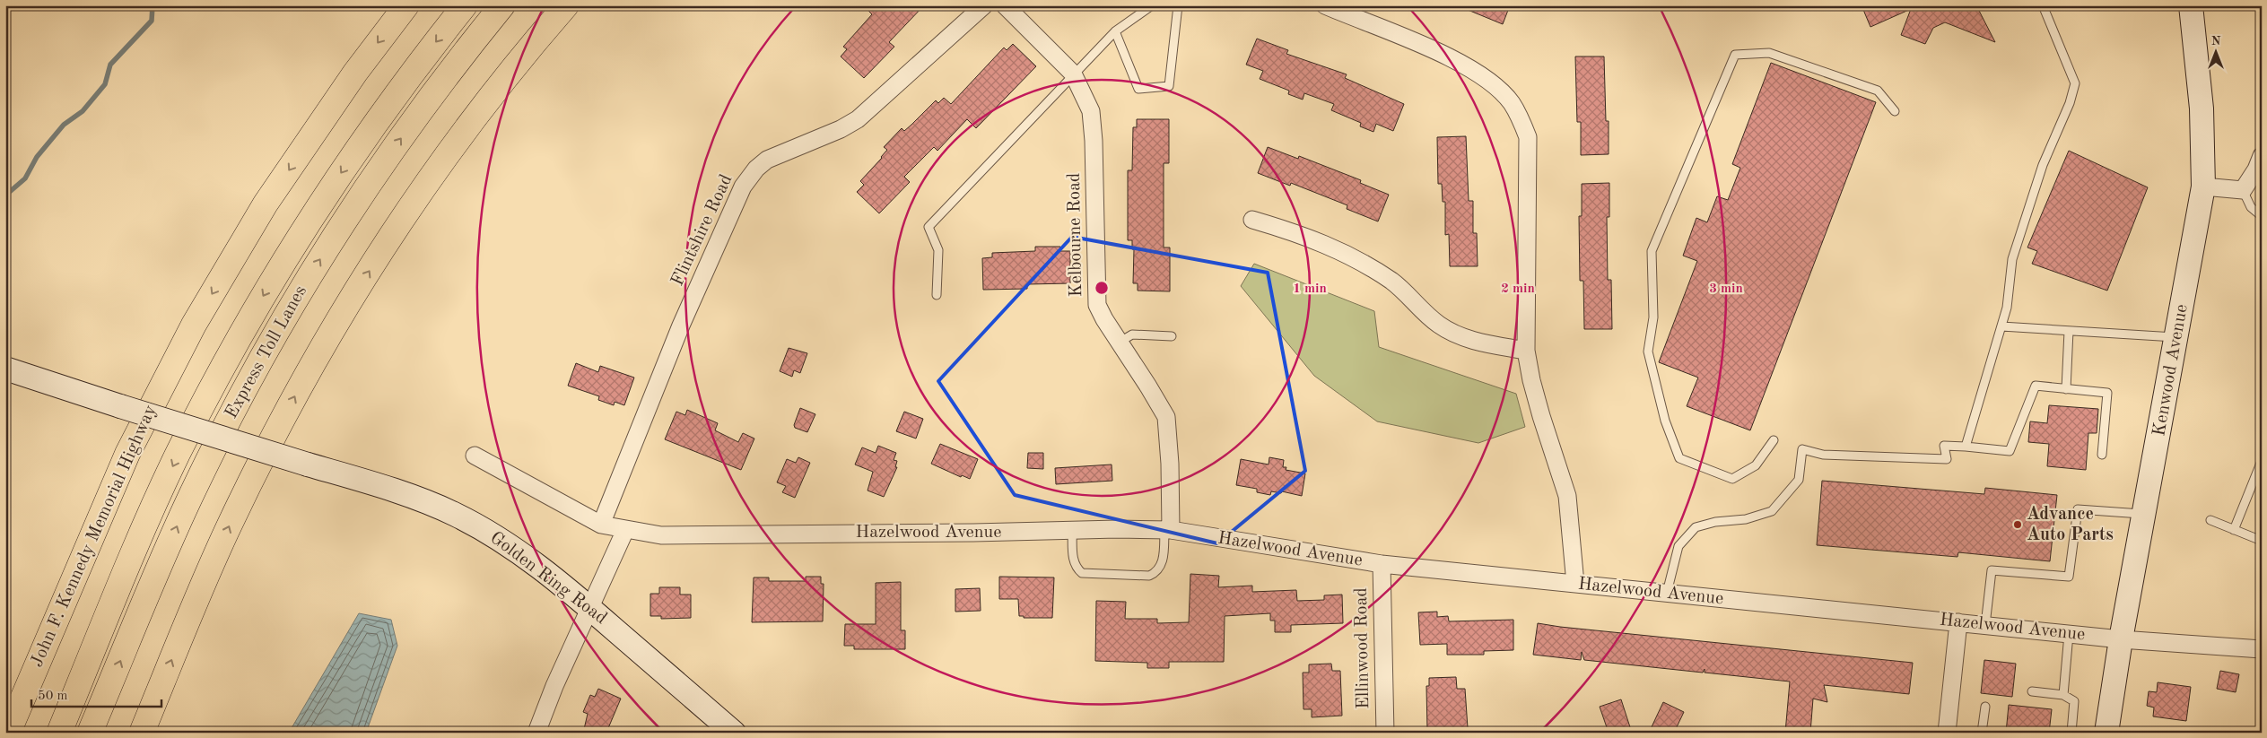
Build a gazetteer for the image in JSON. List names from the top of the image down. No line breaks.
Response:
{"streets":{"highway":["Express Toll Lanes","John F. Kennedy Memorial Highway"],"street":["Flintshire Road","Kelbourne Road","Kenwood Avenue","Hazelwood Avenue","Golden Ring Road","Ellinwood Road"]},"crossings":[["Flintshire Road","Hazelwood Avenue"],["Kelbourne Road","Hazelwood Avenue"],["Kenwood Avenue","Hazelwood Avenue"],["Hazelwood Avenue","Ellinwood Road"]],"places":["Advance Auto Parts"],"scale_bar":"50 m","north":"top","rings":["1 min","2 min","3 min"]}
